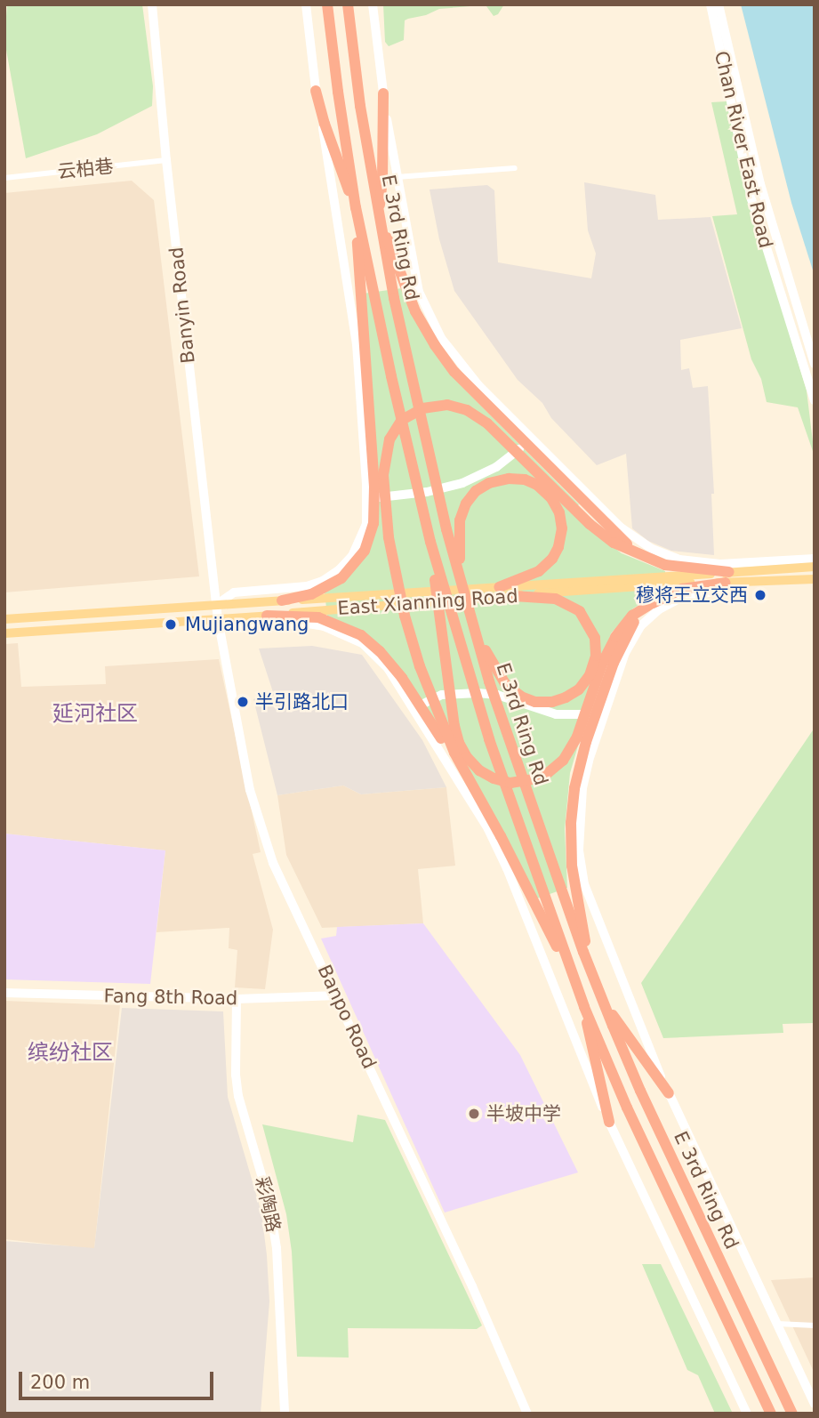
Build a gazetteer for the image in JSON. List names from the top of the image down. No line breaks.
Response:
{"streets":{"highway":["E 3rd Ring Rd"],"main road":["Chan River East Road","Banyin Road","East Xianning Road","Fang 8th Road","Banpo Road","彩陶路"],"street":["云柏巷"]},"crossings":[["云柏巷","Banyin Road"],["Banyin Road","East Xianning Road"],["Banyin Road","Banpo Road"],["East Xianning Road","Banpo Road"],["Fang 8th Road","Banpo Road"],["Fang 8th Road","彩陶路"]],"districts":["延河社区","缤纷社区"],"places":["穆将王立交西","Mujiangwang","半引路北口","半坡中学"],"scale_bar":"200 m"}
